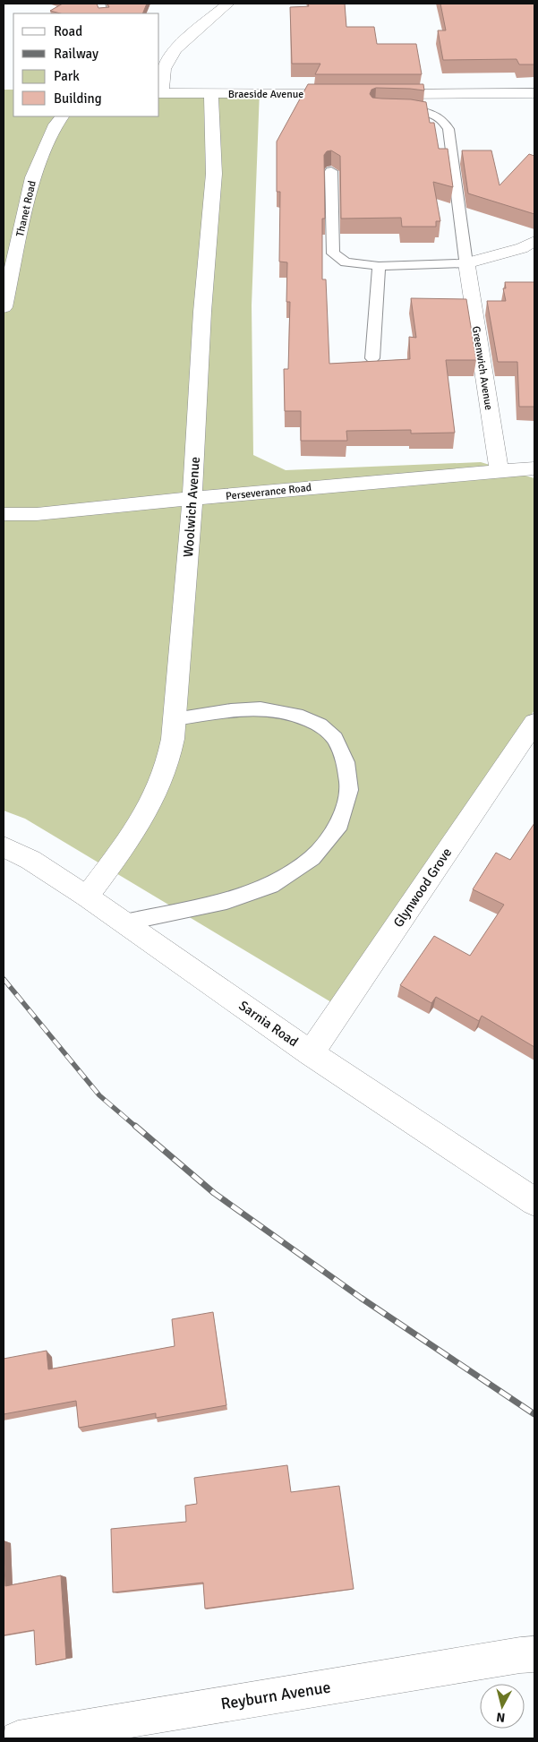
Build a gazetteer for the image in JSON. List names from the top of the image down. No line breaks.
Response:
{"streets":{"street":["Braeside Avenue","Thanet Road","Greenwich Avenue","Perseverance Road","Woolwich Avenue","Glynwood Grove","Sarnia Road","Reyburn Avenue"]},"crossings":[["Braeside Avenue","Woolwich Avenue"],["Greenwich Avenue","Perseverance Road"],["Perseverance Road","Woolwich Avenue"],["Woolwich Avenue","Sarnia Road"],["Glynwood Grove","Sarnia Road"]],"legend":["Road","Railway","Park","Building"],"north":"bottom"}
